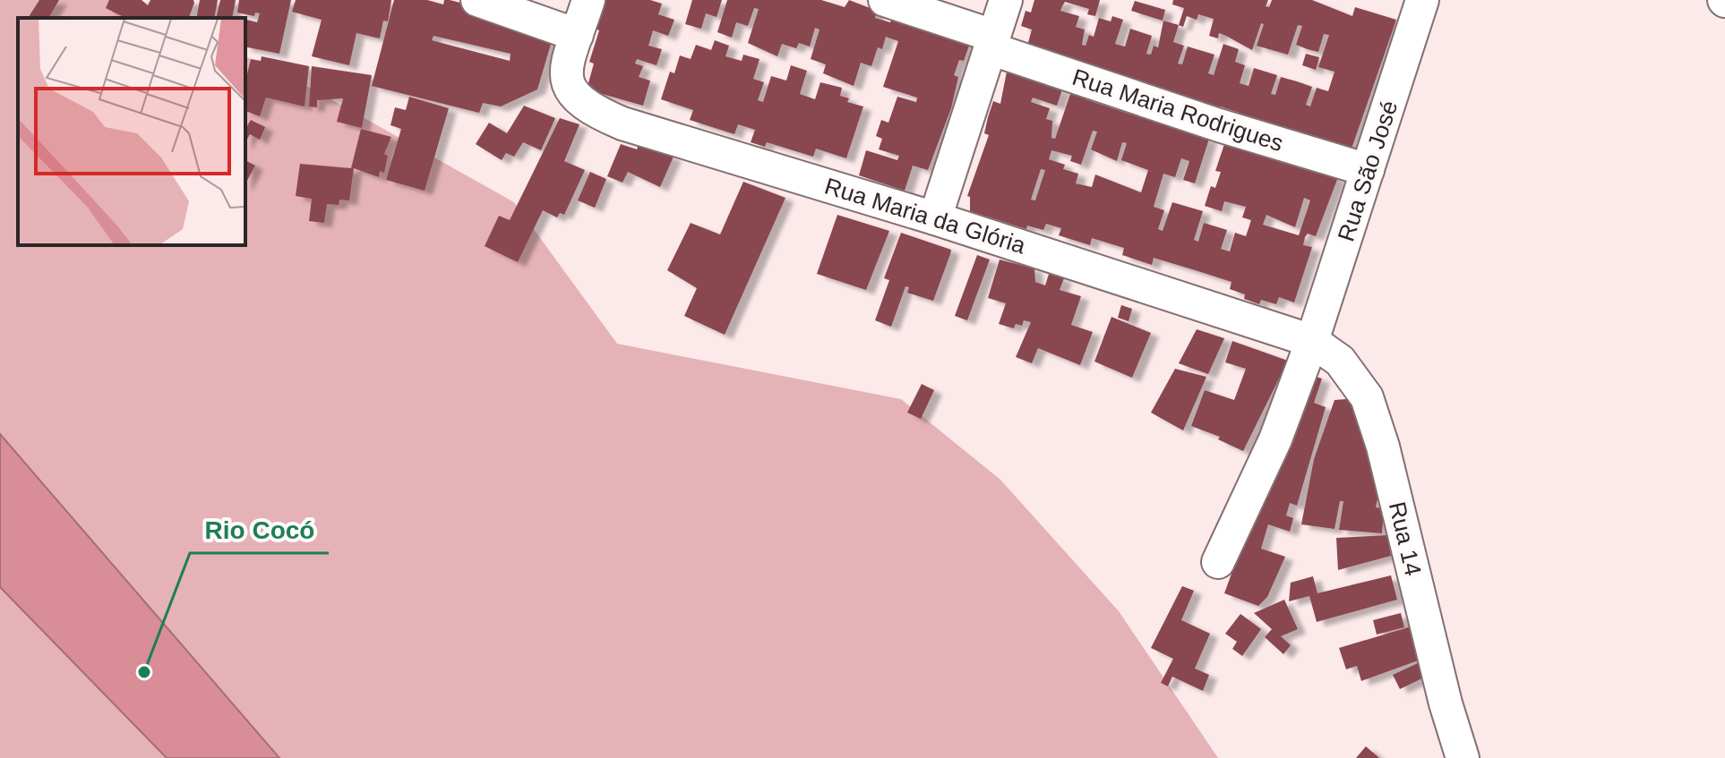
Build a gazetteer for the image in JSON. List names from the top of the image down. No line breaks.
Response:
{"streets":{"street":["Rua Maria Rodrigues","Rua São José","Rua Maria da Glória","Rua 14"]},"crossings":[["Rua Maria Rodrigues","Rua São José"],["Rua São José","Rua Maria da Glória"],["Rua São José","Rua 14"],["Rua Maria da Glória","Rua 14"]],"places":["Rio Cocó"]}
